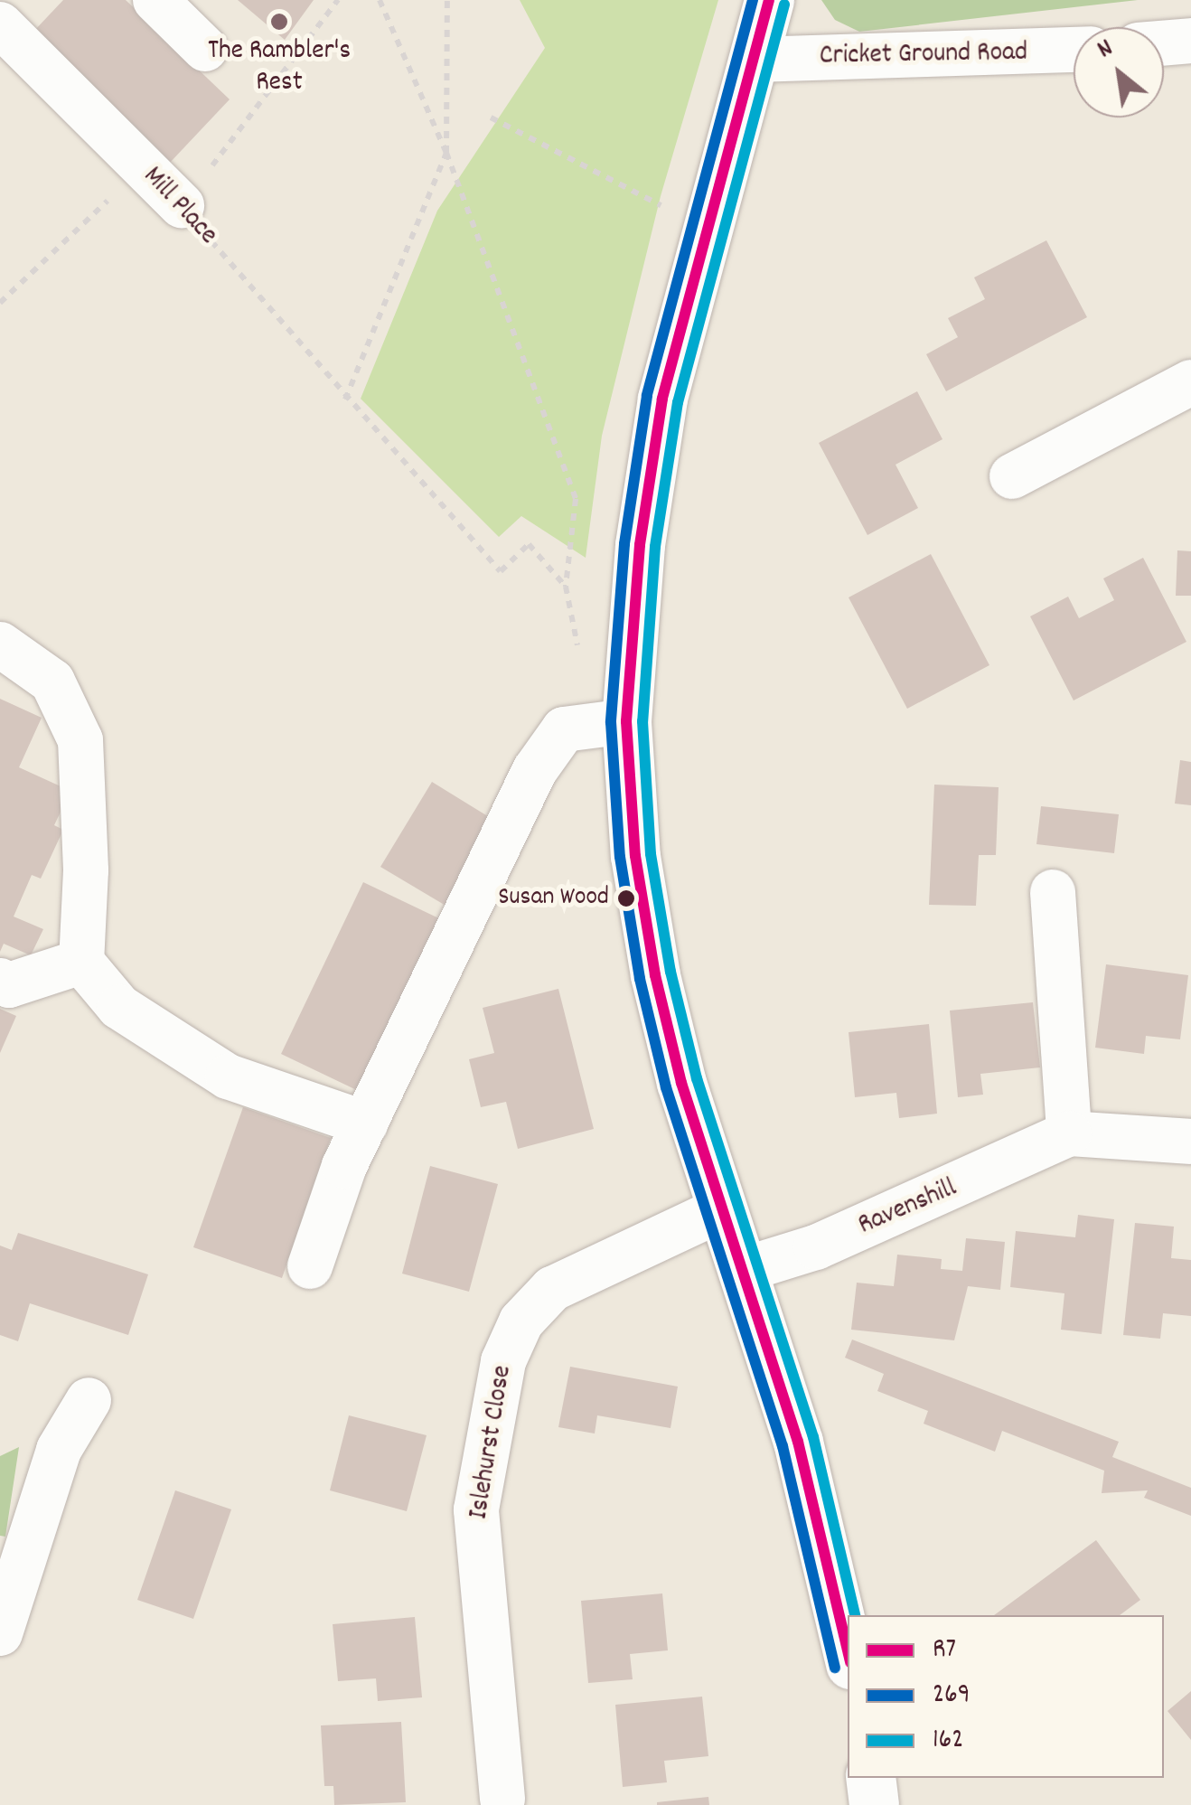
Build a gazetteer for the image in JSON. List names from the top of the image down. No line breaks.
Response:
{"streets":{"street":["Cricket Ground Road","Mill Place","Ravenshill","Islehurst Close"]},"places":["The Rambler's Rest","Susan Wood"],"lines":["transit line R7","transit line 269","transit line 162"],"legend":["R7","269","162"],"north":"top left"}
